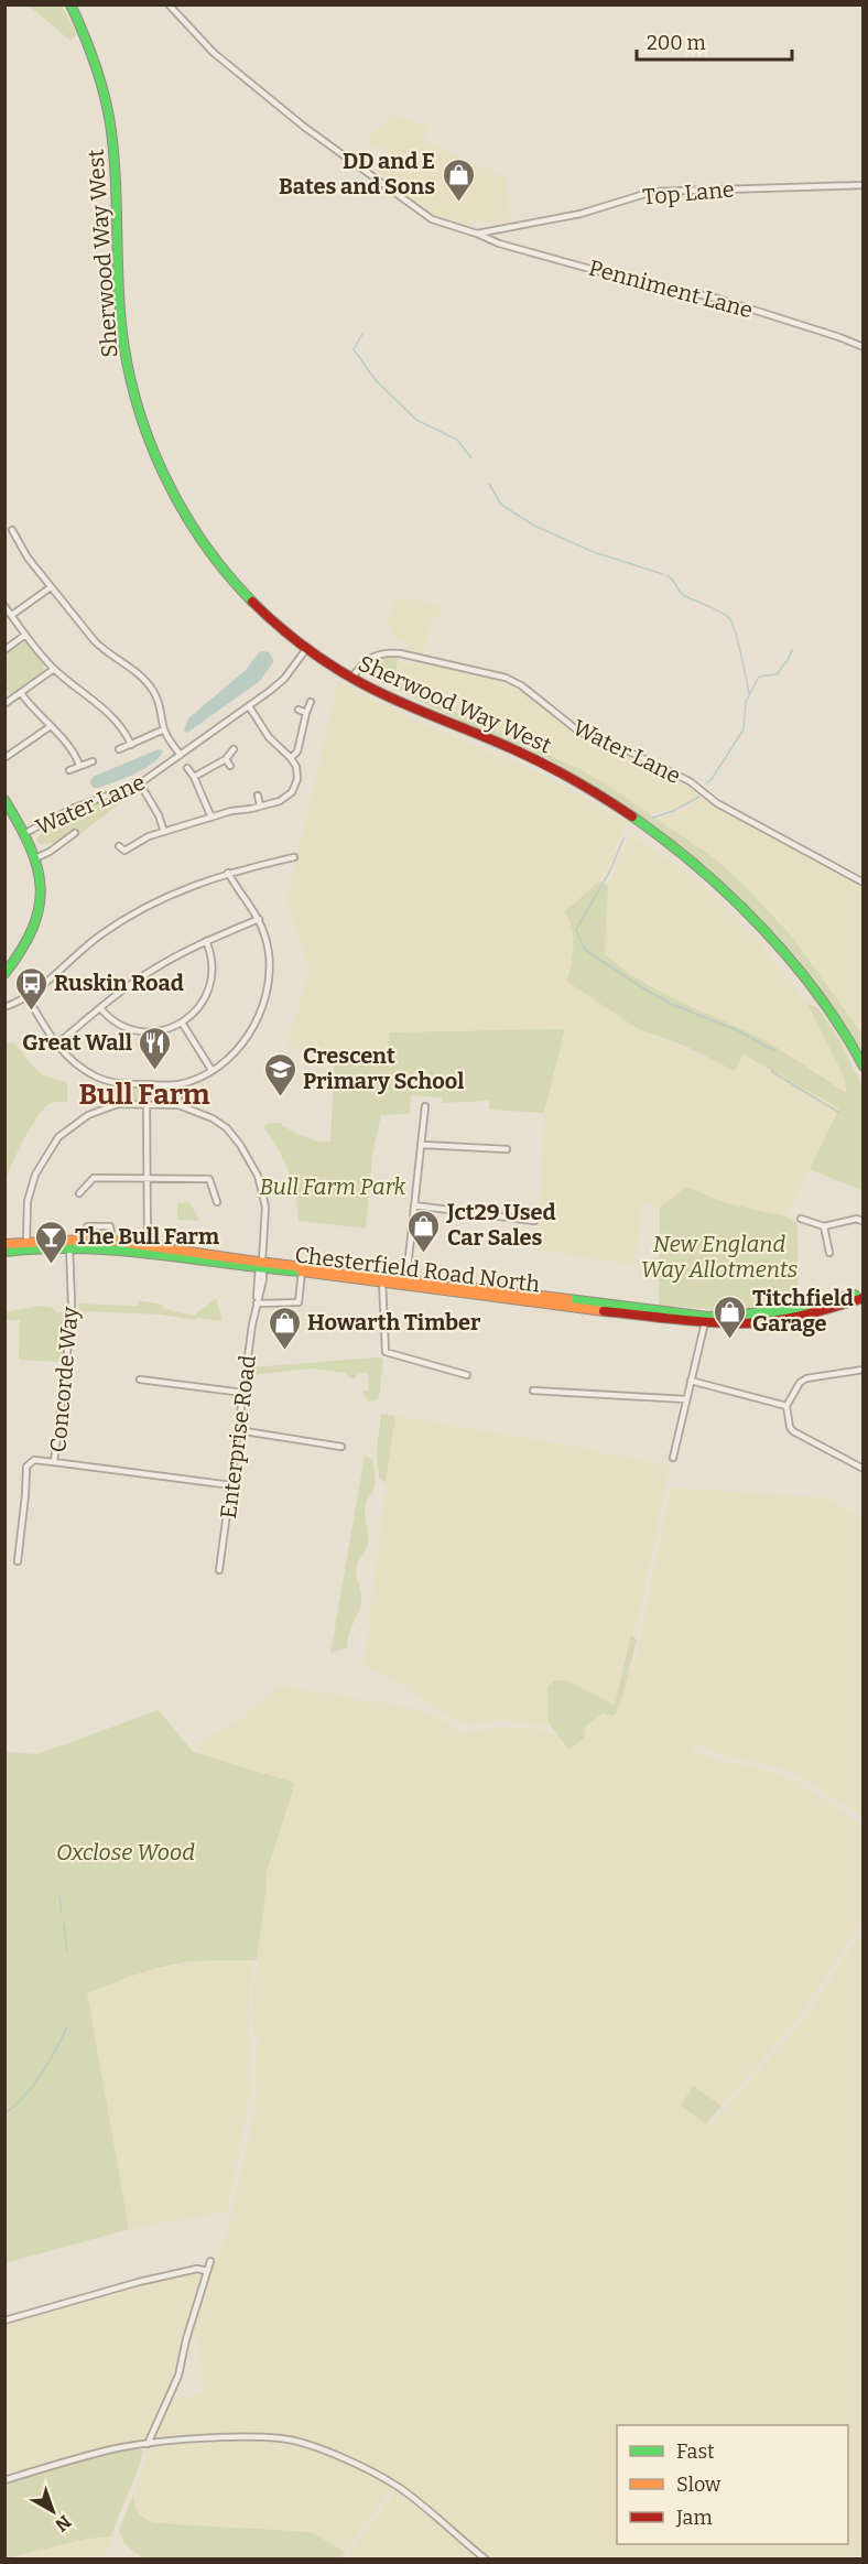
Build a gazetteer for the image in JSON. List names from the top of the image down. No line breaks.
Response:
{"streets":{"main road":["Sherwood Way West","Chesterfield Road North"],"street":["Top Lane","Penniment Lane","Water Lane","Concorde Way","Enterprise Road"]},"crossings":[["Top Lane","Penniment Lane"],["Sherwood Way West","Water Lane"],["Chesterfield Road North","Concorde Way"],["Chesterfield Road North","Enterprise Road"],["Concorde Way","Enterprise Road"]],"districts":["Bull Farm"],"parks":["Bull Farm Park","New England Way Allotments","Oxclose Wood"],"places":{"shop":["DD and E Bates and Sons","Jct29 Used Car Sales","Titchfield Garage","Howarth Timber"],"bus stop":["Ruskin Road"],"restaurant":["Great Wall"],"school or university":["Crescent Primary School"],"bar":["The Bull Farm"]},"legend":["Fast","Slow","Jam"],"scale_bar":"200 m","north":"bottom right"}
